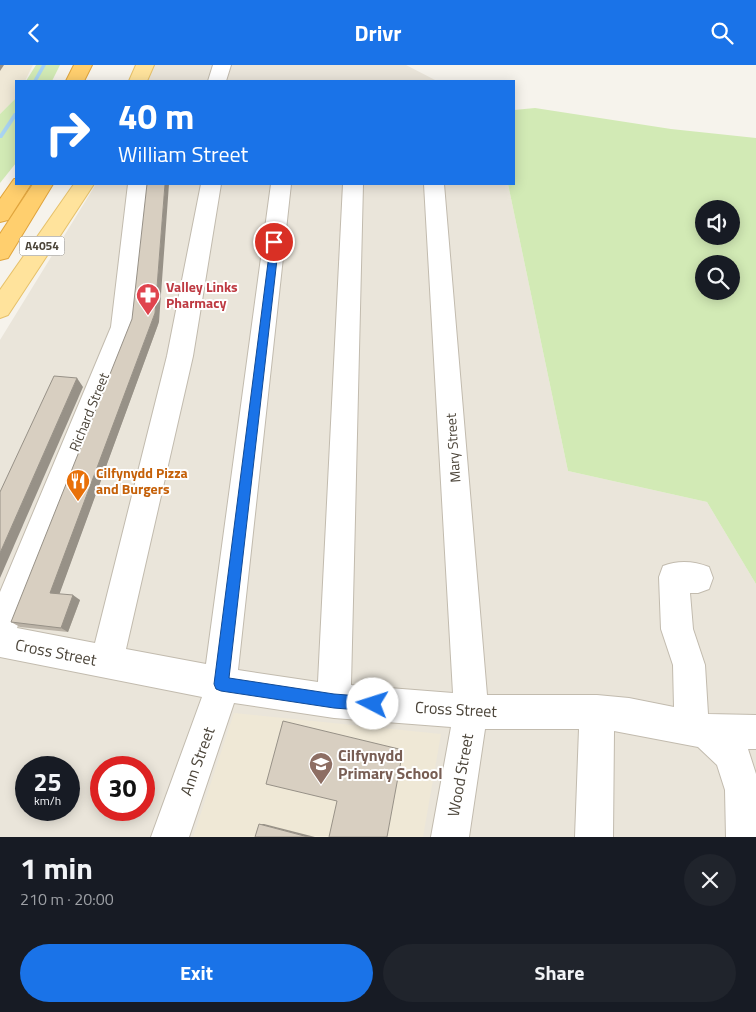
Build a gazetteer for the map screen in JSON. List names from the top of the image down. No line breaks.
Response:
{"streets":{"main road":["A4054"],"street":["Richard Street","Mary Street","Cross Street","Ann Street","Wood Street"]},"crossings":[["Mary Street","Cross Street"],["Mary Street","Wood Street"],["Cross Street","Ann Street"],["Cross Street","Wood Street"]],"places":{"pharmacy":["Valley Links Pharmacy"],"restaurant":["Cilfynydd Pizza and Burgers"],"school or university":["Cilfynydd Primary School"]},"page":{"header":"Drivr","turn":["40 m","William Street"],"speed":"25 km/h","limit":"30","heading":["1 min","210 m · 20:00"],"buttons":["Exit","Share"]}}
